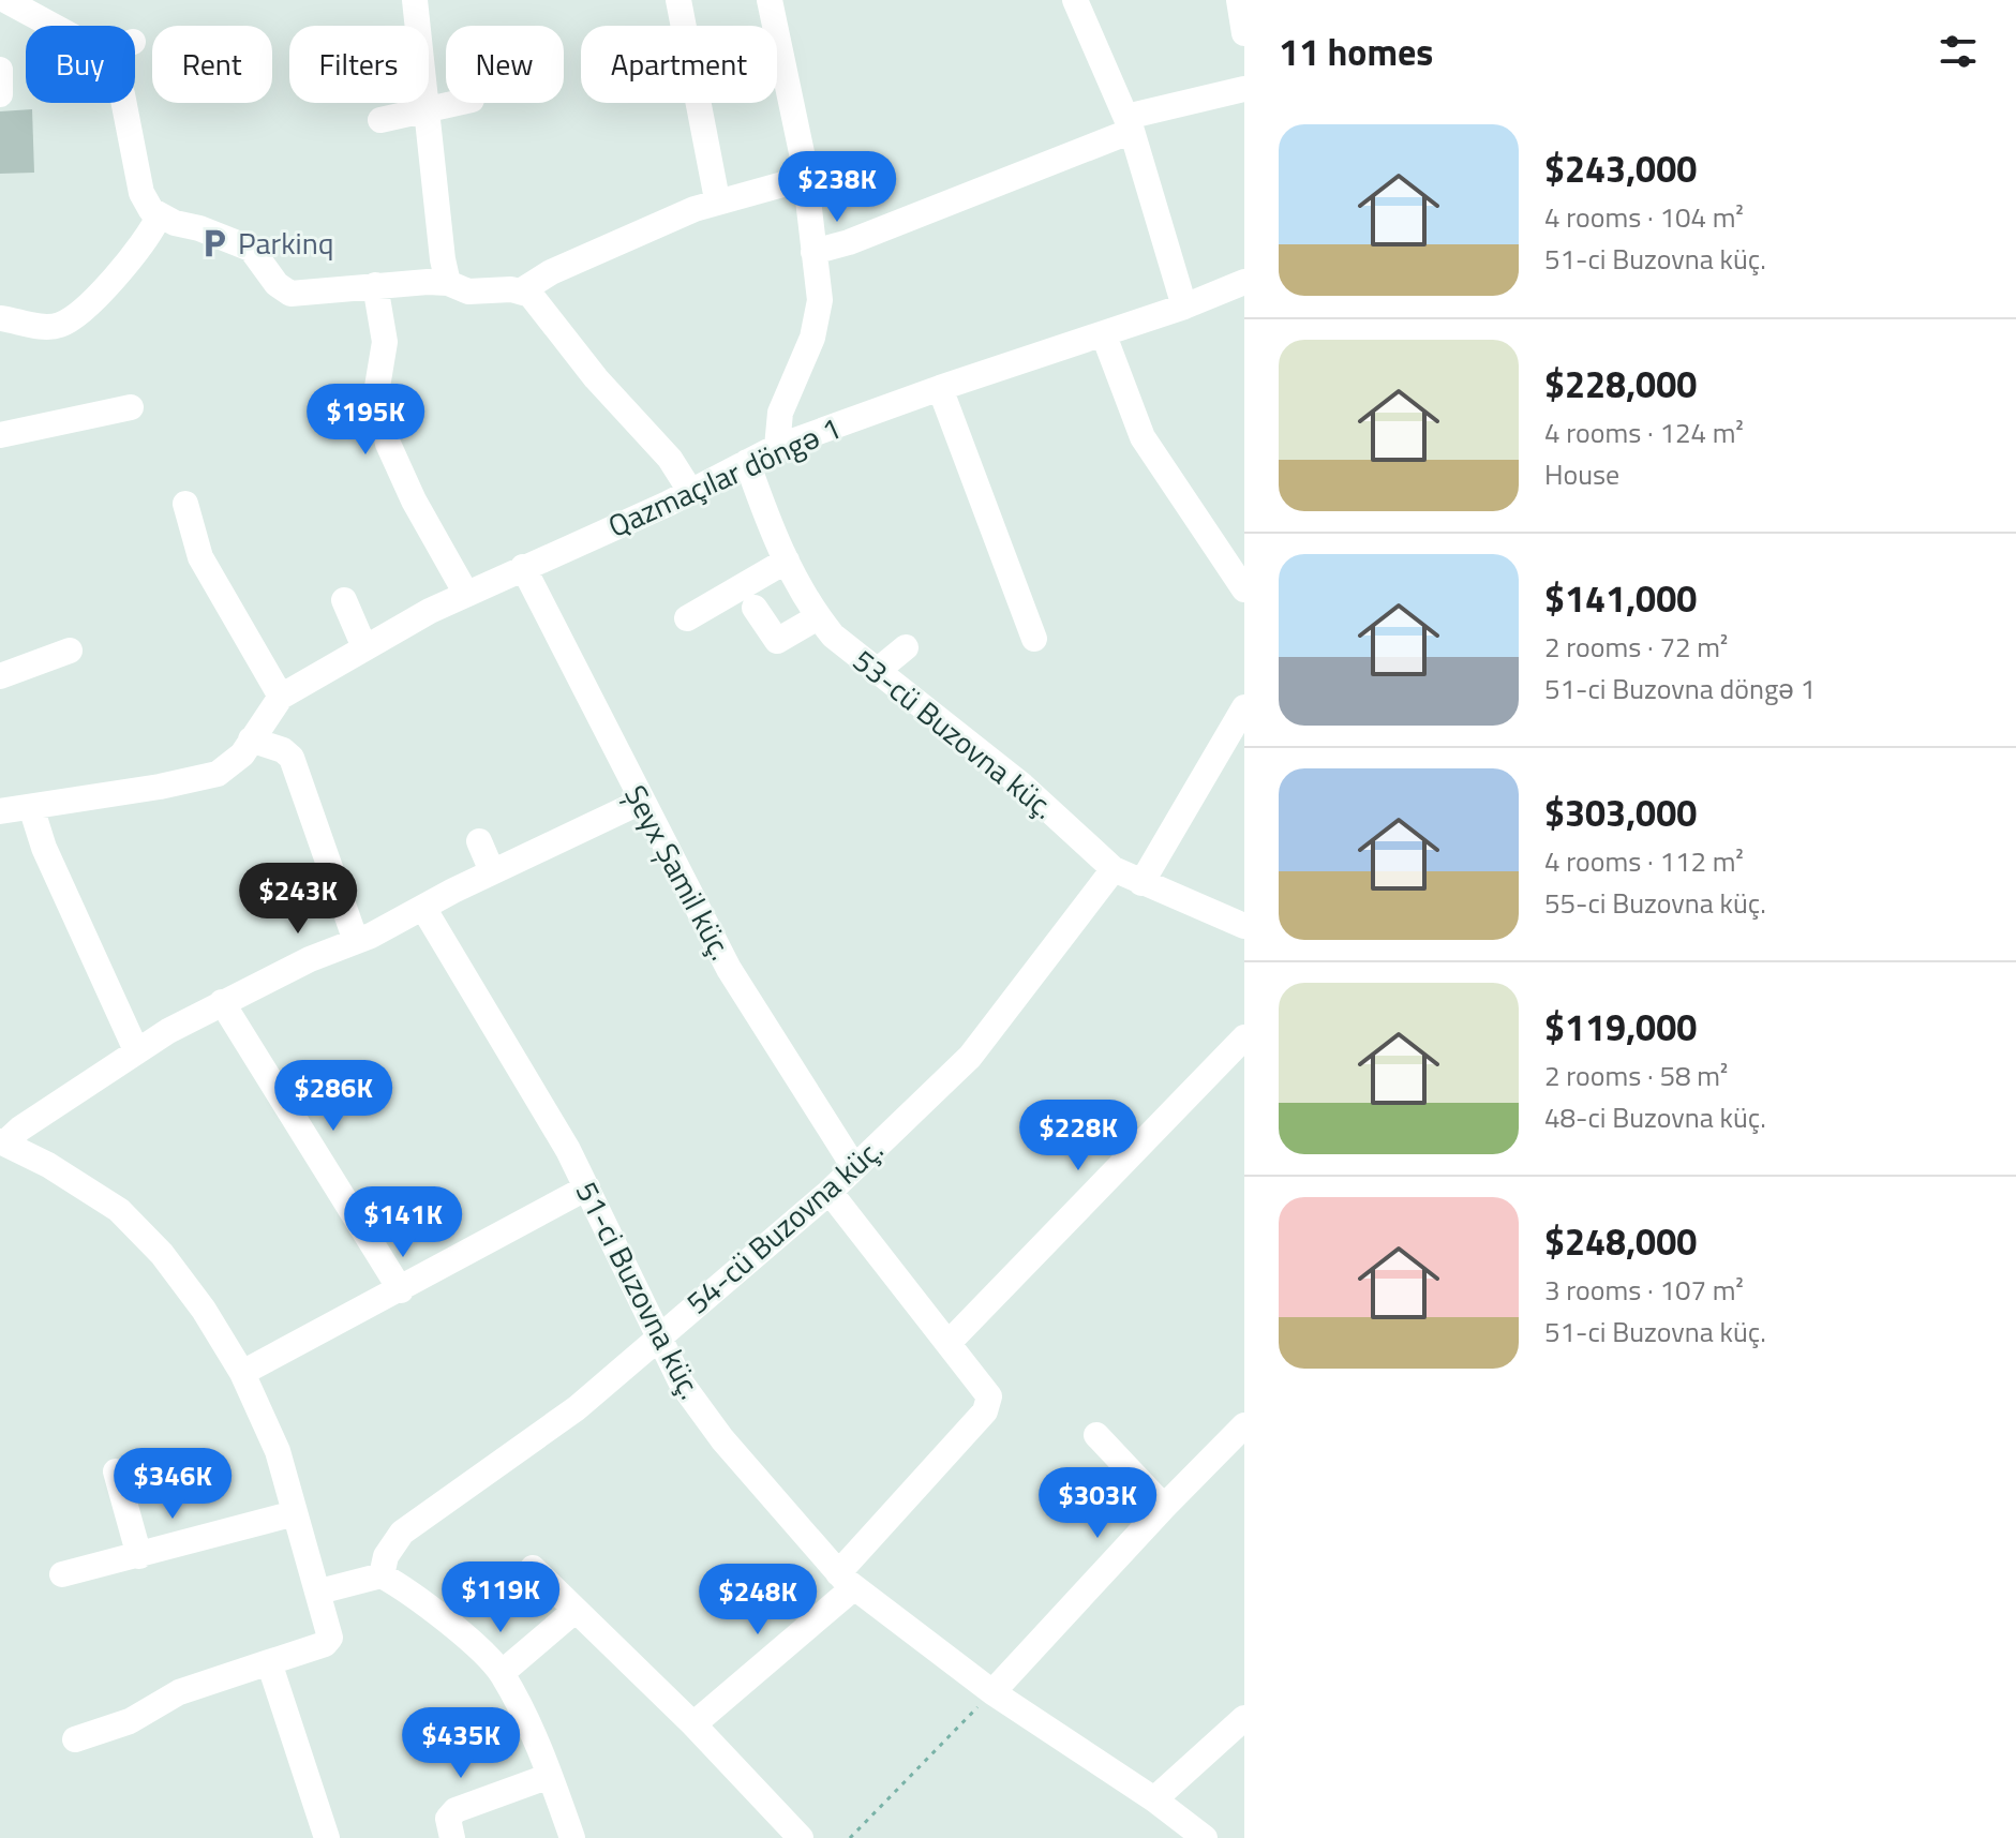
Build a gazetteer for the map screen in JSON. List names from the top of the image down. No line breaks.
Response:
{"streets":{"street":["Qazmaçılar döngə 1","53-cü Buzovna küç.","Şeyx Şamil küç.","54-cü Buzovna küç.","51-ci Buzovna küç."]},"crossings":[["Qazmaçılar döngə 1","53-cü Buzovna küç."],["Qazmaçılar döngə 1","Şeyx Şamil küç."],["53-cü Buzovna küç.","54-cü Buzovna küç."],["Şeyx Şamil küç.","54-cü Buzovna küç."],["54-cü Buzovna küç.","51-ci Buzovna küç."]],"places":{"parking":["Parkinq"]},"page":{"heading":"11 homes","chip":["Buy","Rent","Filters","New","Apartment"],"list":[{"name":"$243,000","note":"4 rooms · 104 m² · 51-ci Buzovna küç."},{"name":"$228,000","note":"4 rooms · 124 m² · House"},{"name":"$141,000","note":"2 rooms · 72 m² · 51-ci Buzovna döngə 1"},{"name":"$303,000","note":"4 rooms · 112 m² · 55-ci Buzovna küç."},{"name":"$119,000","note":"2 rooms · 58 m² · 48-ci Buzovna küç."},{"name":"$248,000","note":"3 rooms · 107 m² · 51-ci Buzovna küç."}],"price":["$238K","$195K","$243K","$286K","$228K","$141K","$346K","$303K","$119K","$248K","$435K"]}}
